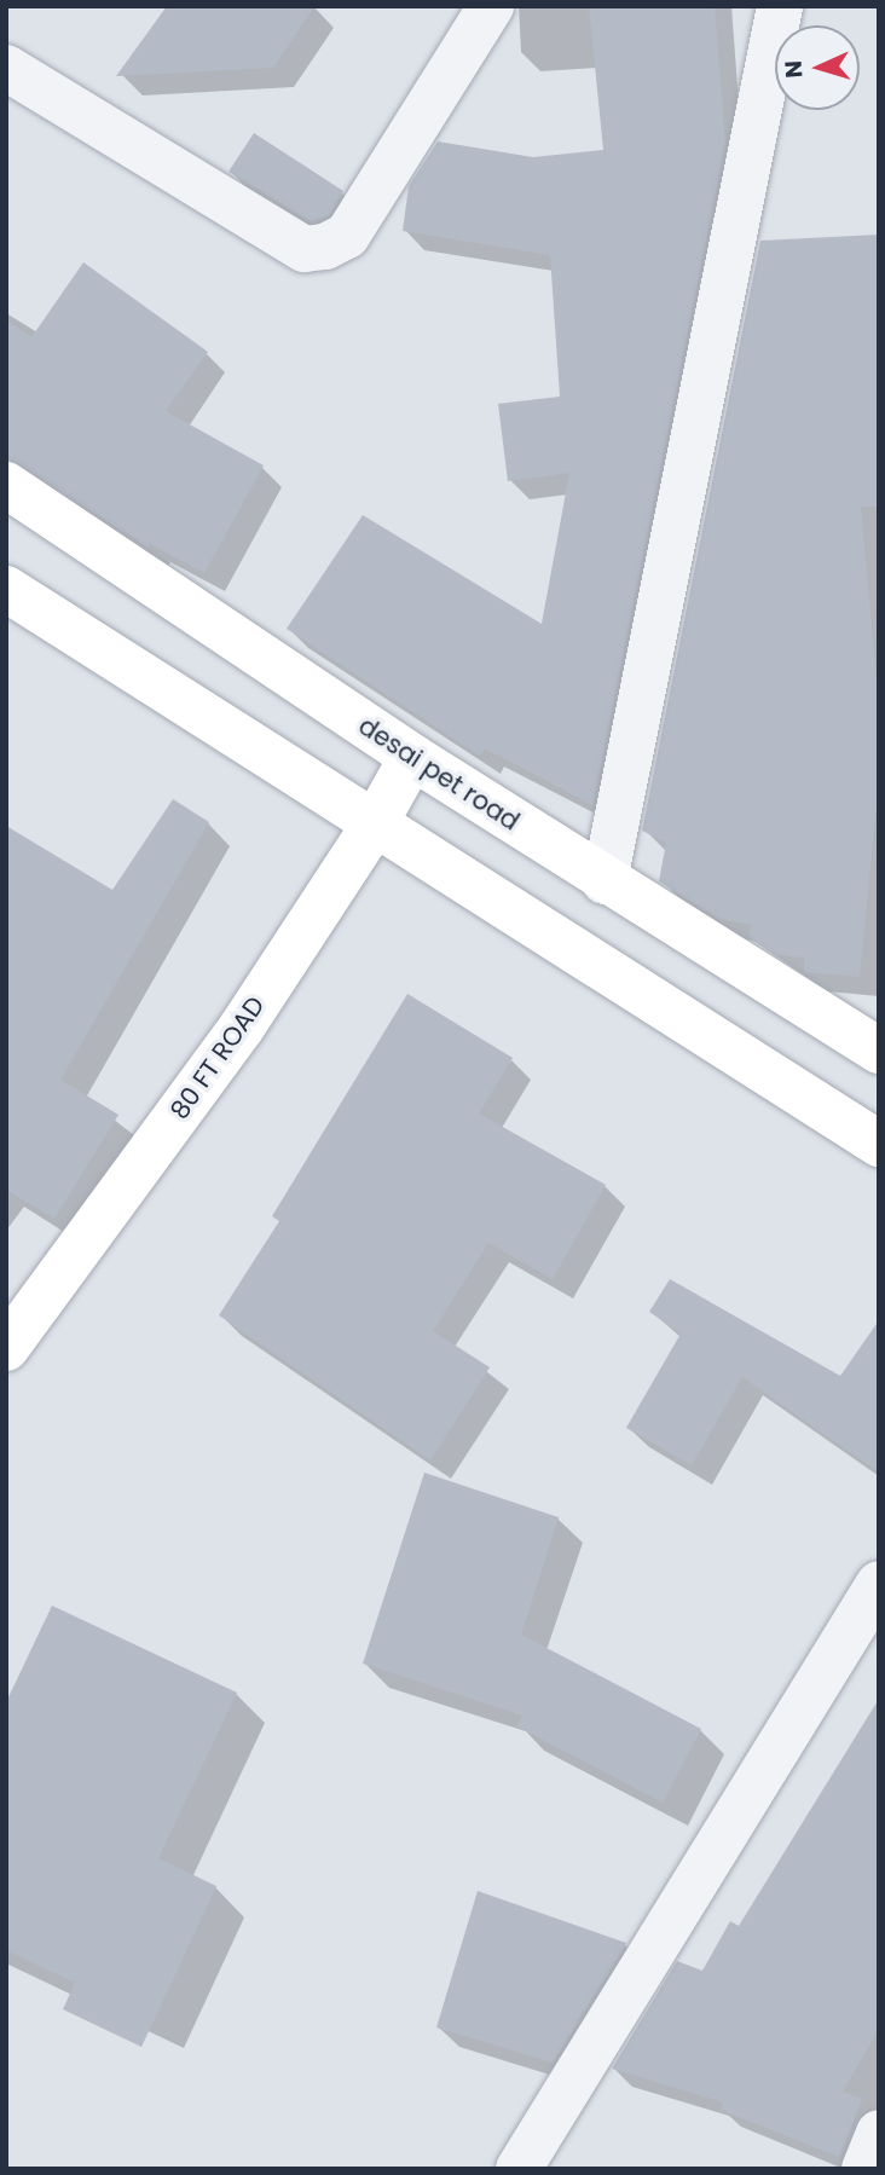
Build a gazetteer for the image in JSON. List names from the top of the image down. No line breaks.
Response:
{"streets":{"street":["desai pet road","80 FT ROAD"]},"crossings":[["desai pet road","80 FT ROAD"]],"north":"left"}
